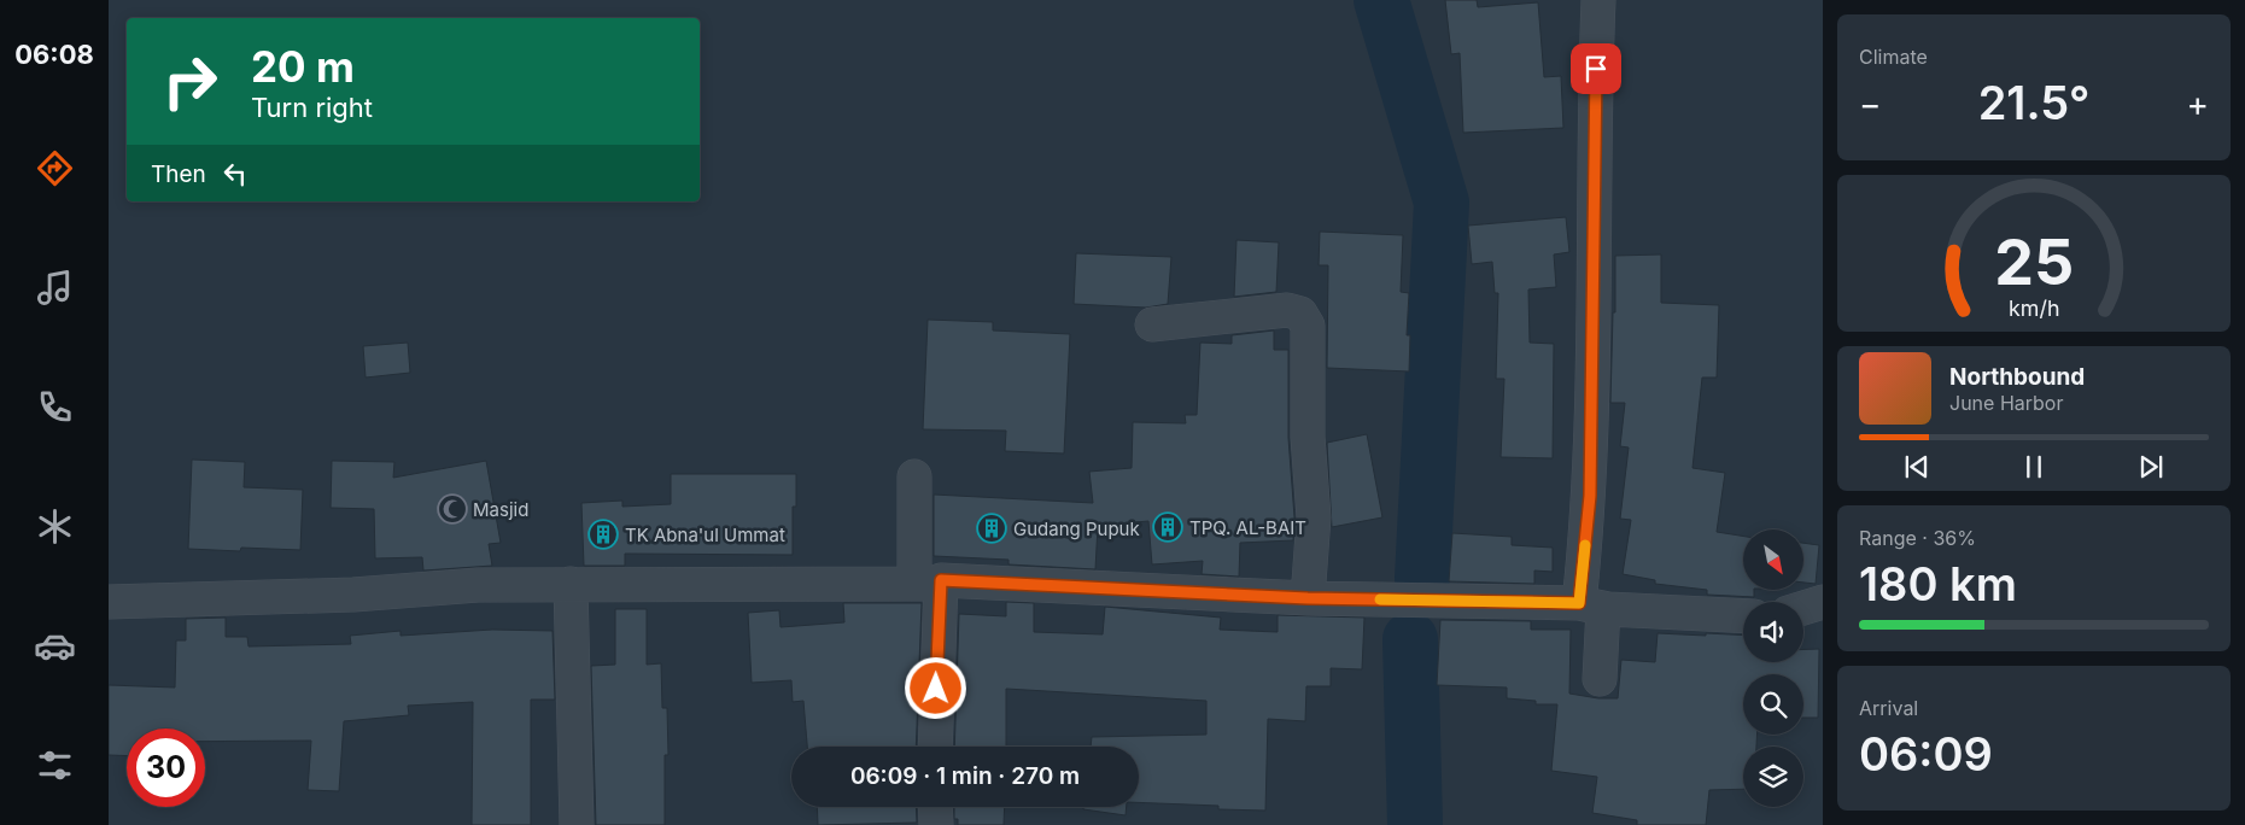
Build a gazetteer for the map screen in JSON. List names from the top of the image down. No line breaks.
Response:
{"places":{"mosque":["Masjid"],"building":["TPQ. AL-BAIT","Gudang Pupuk","TK Abna'ul Ummat"]},"north":"bottom right","page":{"tabs":"06:08","tile":["Climate",["Range · 36%","180 km"],["Arrival","06:09"]],"turn":["20 m","Turn right"],"heat":["−","21.5°","+"],"then":"Then","song":["Northbound","June Harbor"],"limit":"30","trip":"06:09 · 1 min · 270 m","gauge":["25","km/h"]}}
